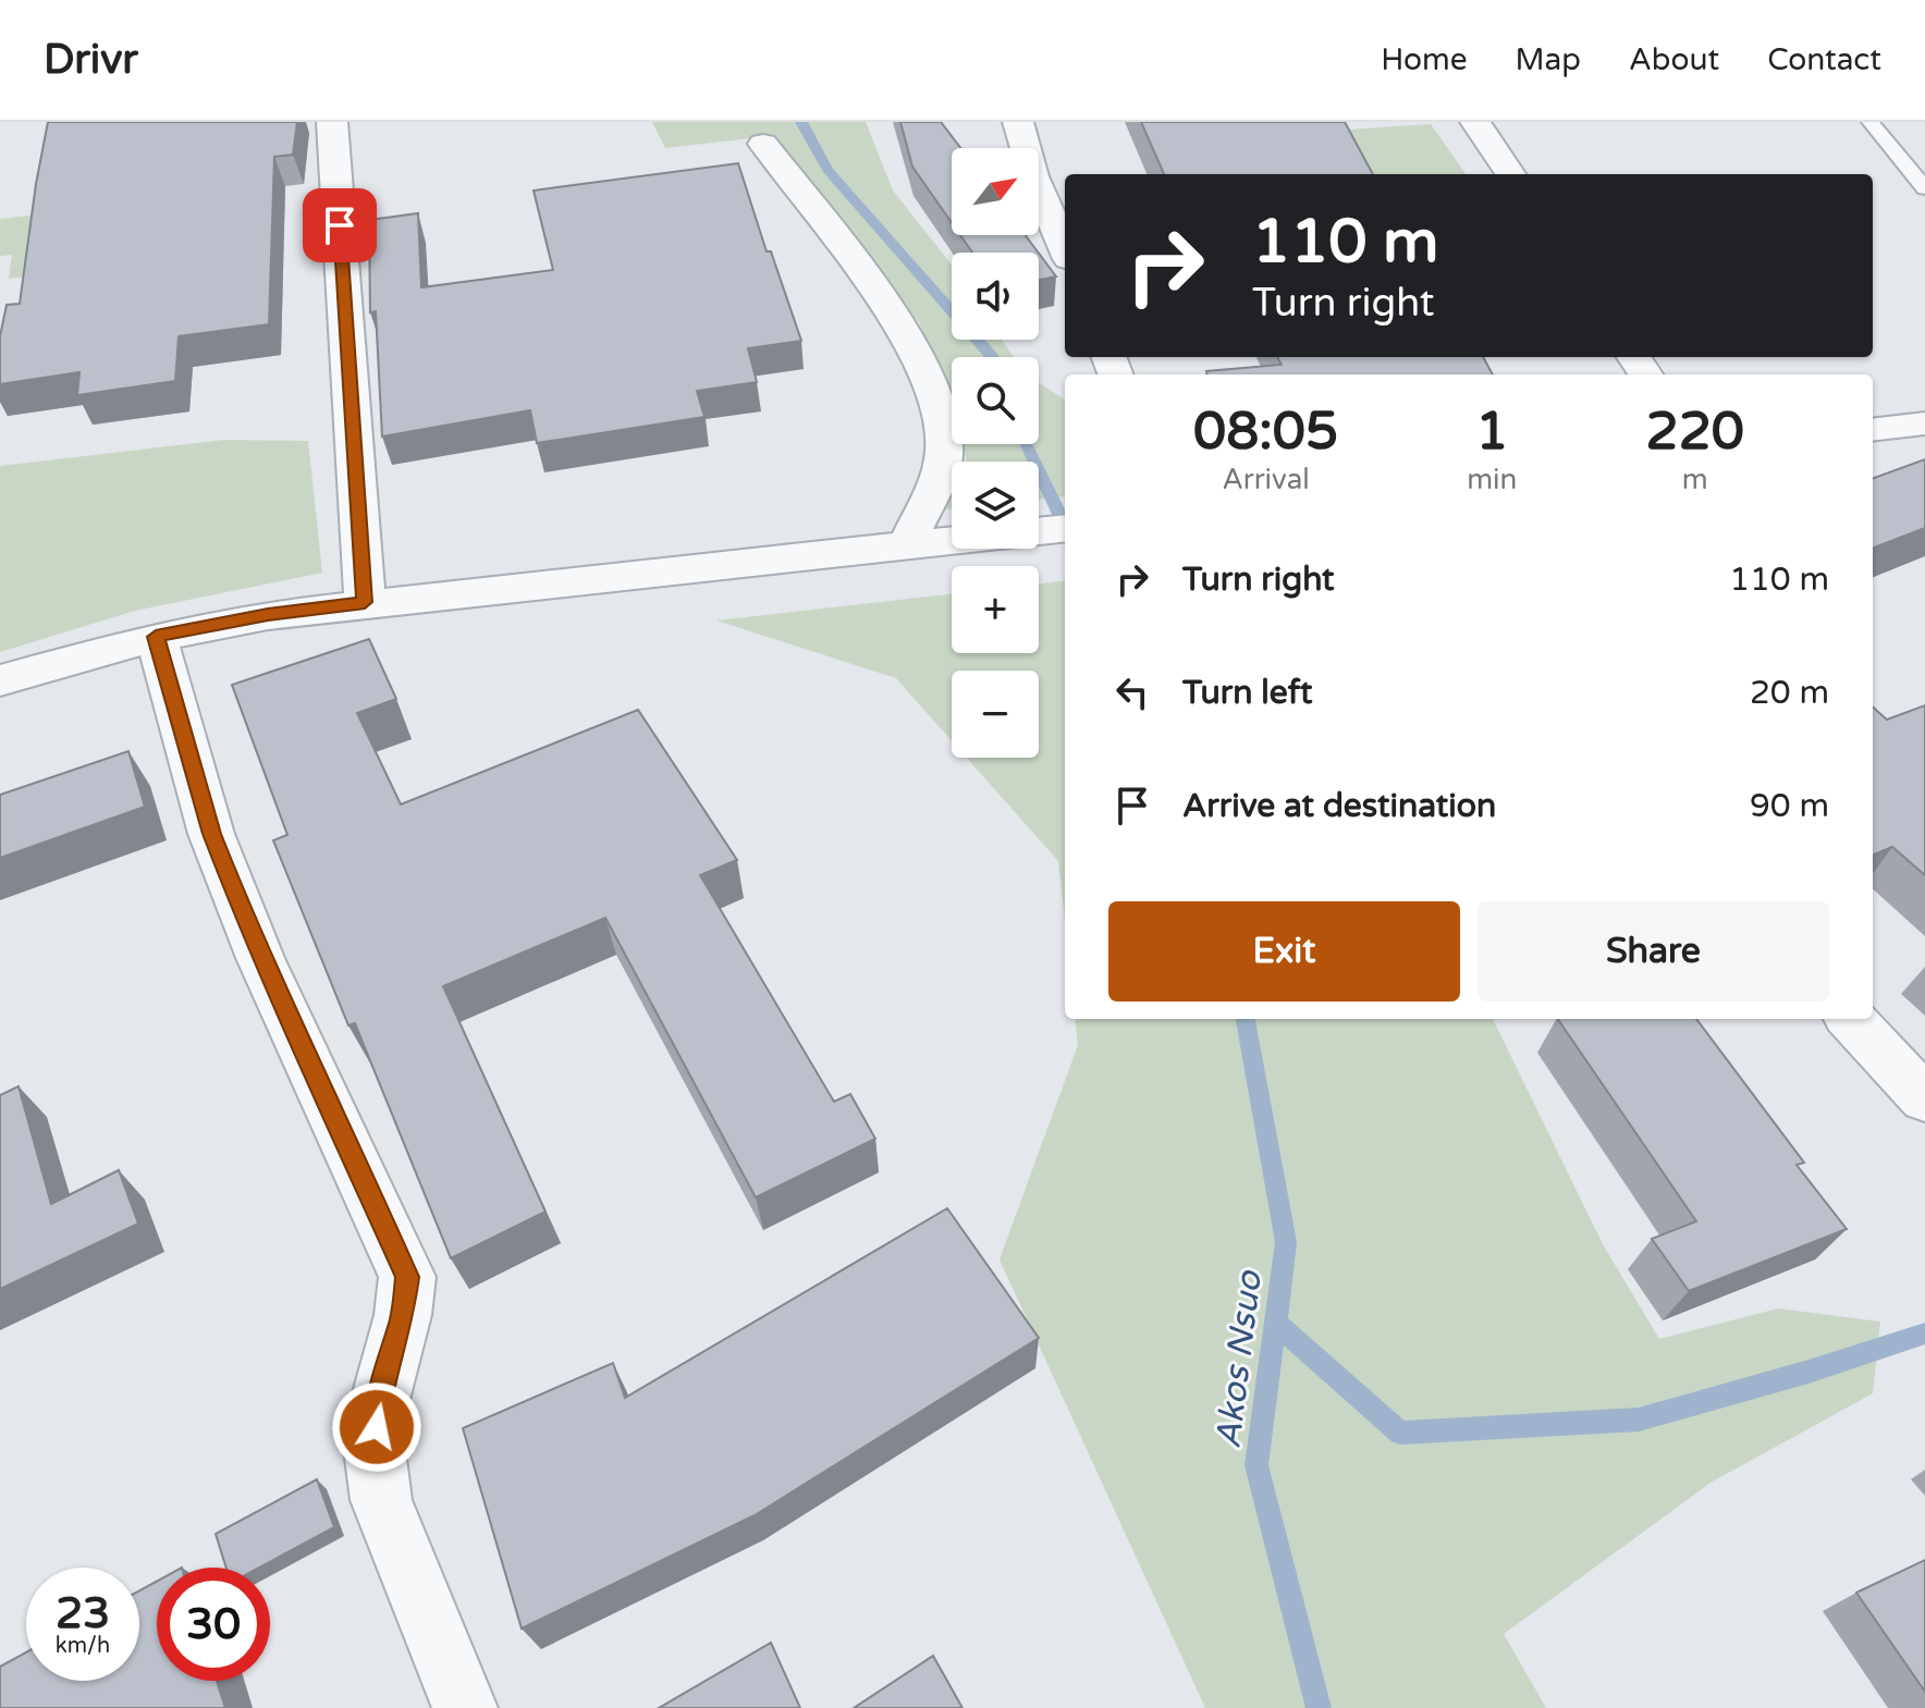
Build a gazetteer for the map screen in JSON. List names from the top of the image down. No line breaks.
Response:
{"water":["Akos Nsuo"],"north":"top right","page":{"header":"Drivr","nav":["Home","Map","About","Contact"],"map_buttons":["+","−"],"turn":["110 m","Turn right"],"eta":["08:05","Arrival","1","min","220","m"],"list":[{"name":"Turn right","value":"110 m"},{"name":"Turn left","value":"20 m"},{"name":"Arrive at destination","value":"90 m"}],"buttons":["Exit","Share"],"speed":"23 km/h","limit":"30"}}
